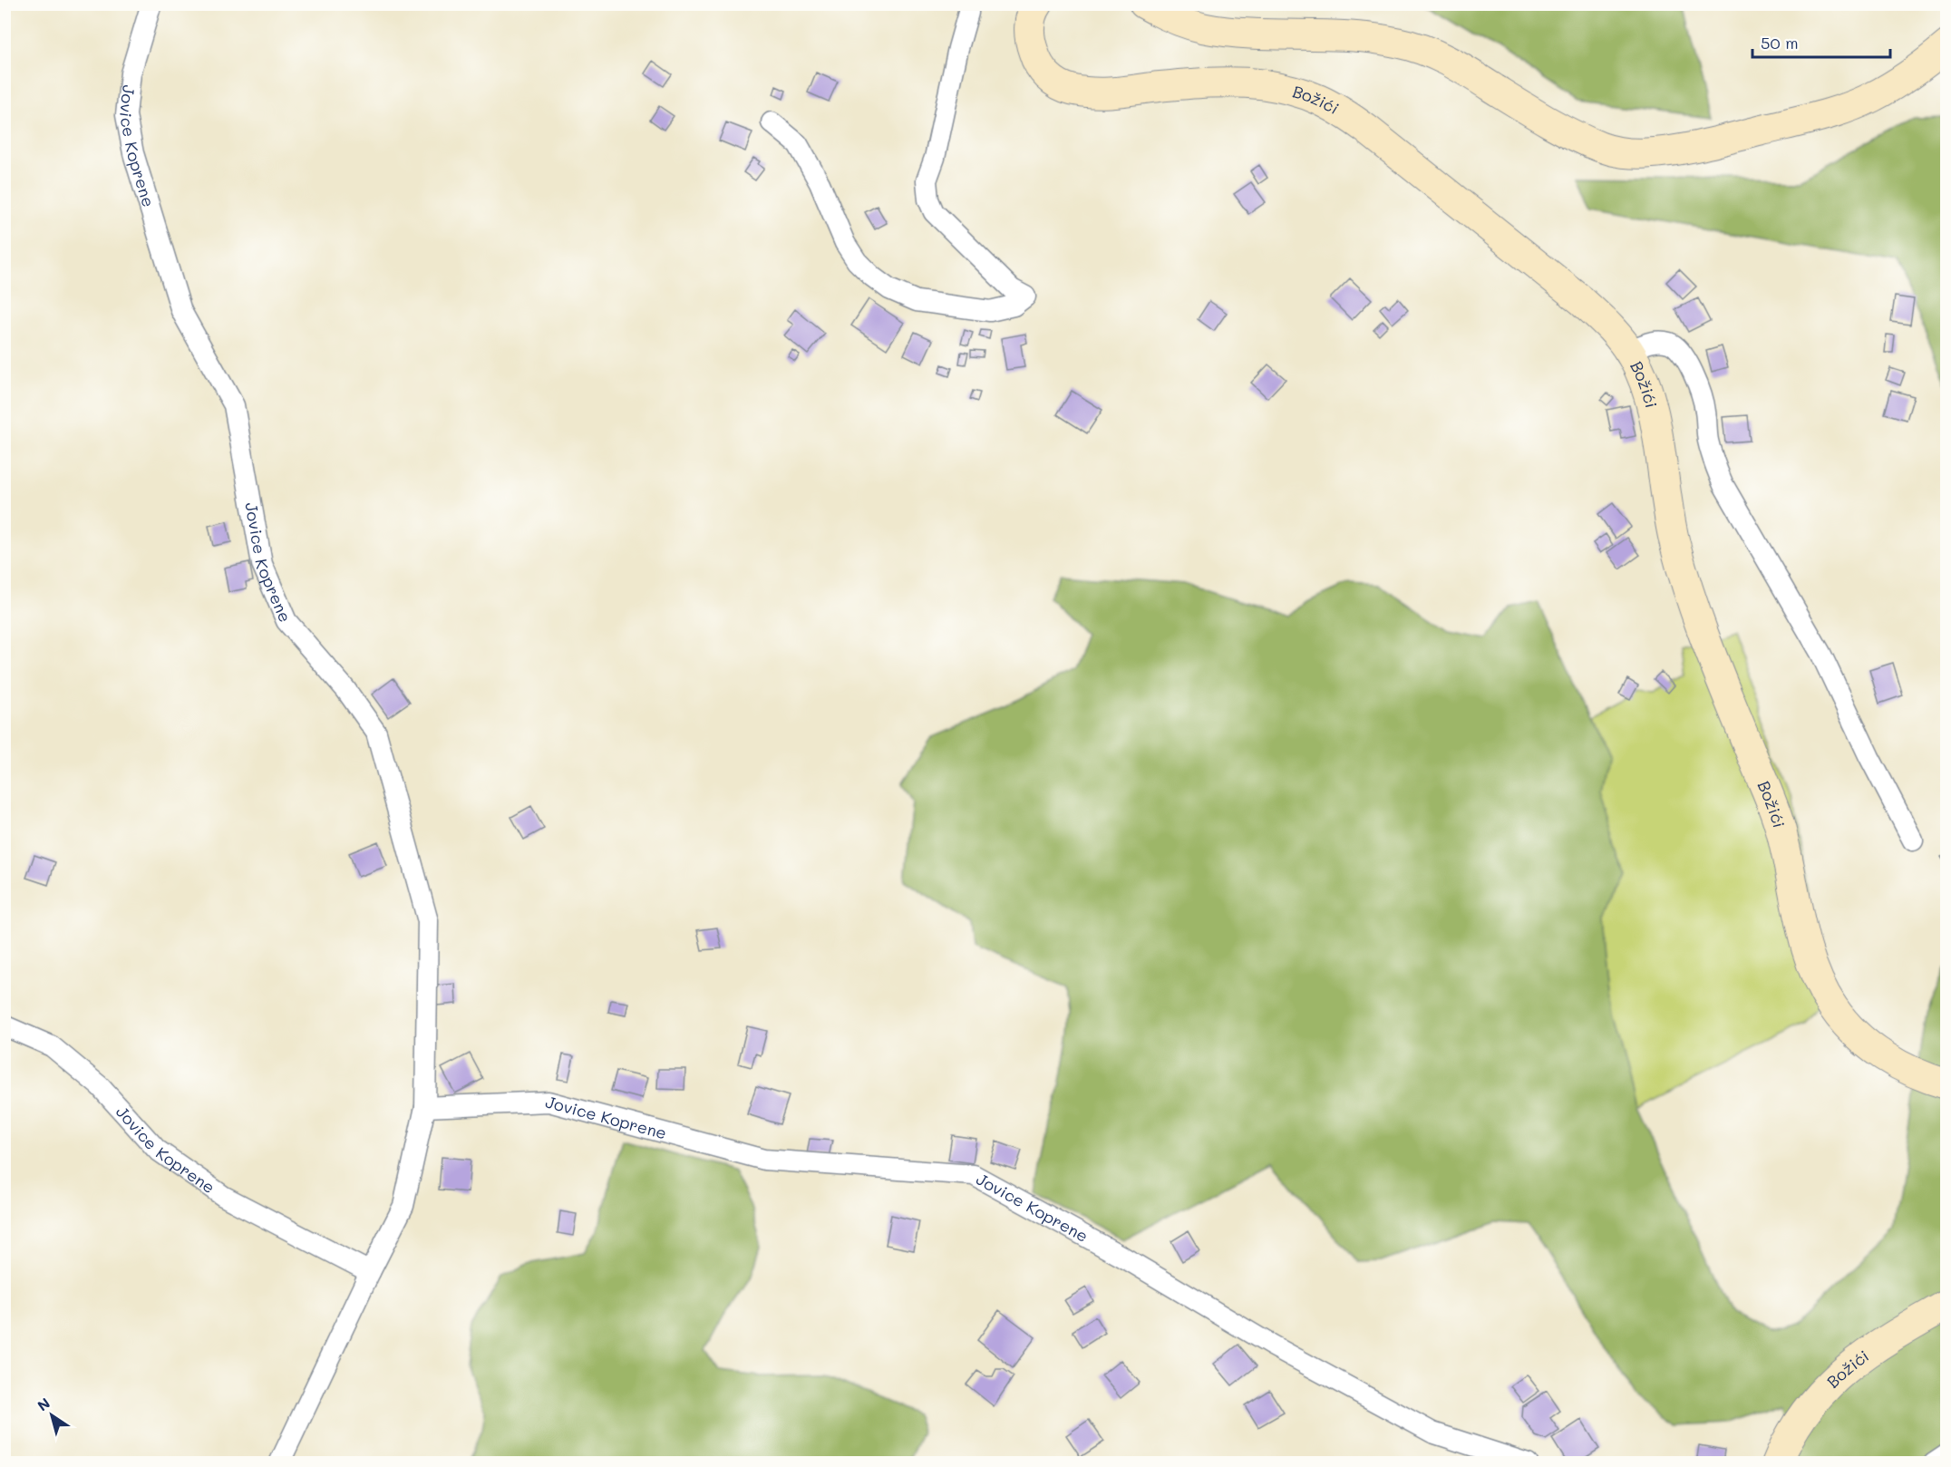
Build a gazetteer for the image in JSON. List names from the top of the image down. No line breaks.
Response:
{"streets":{"main road":["Božići"],"street":["Jovice Koprene"]},"scale_bar":"50 m","north":"top left"}
